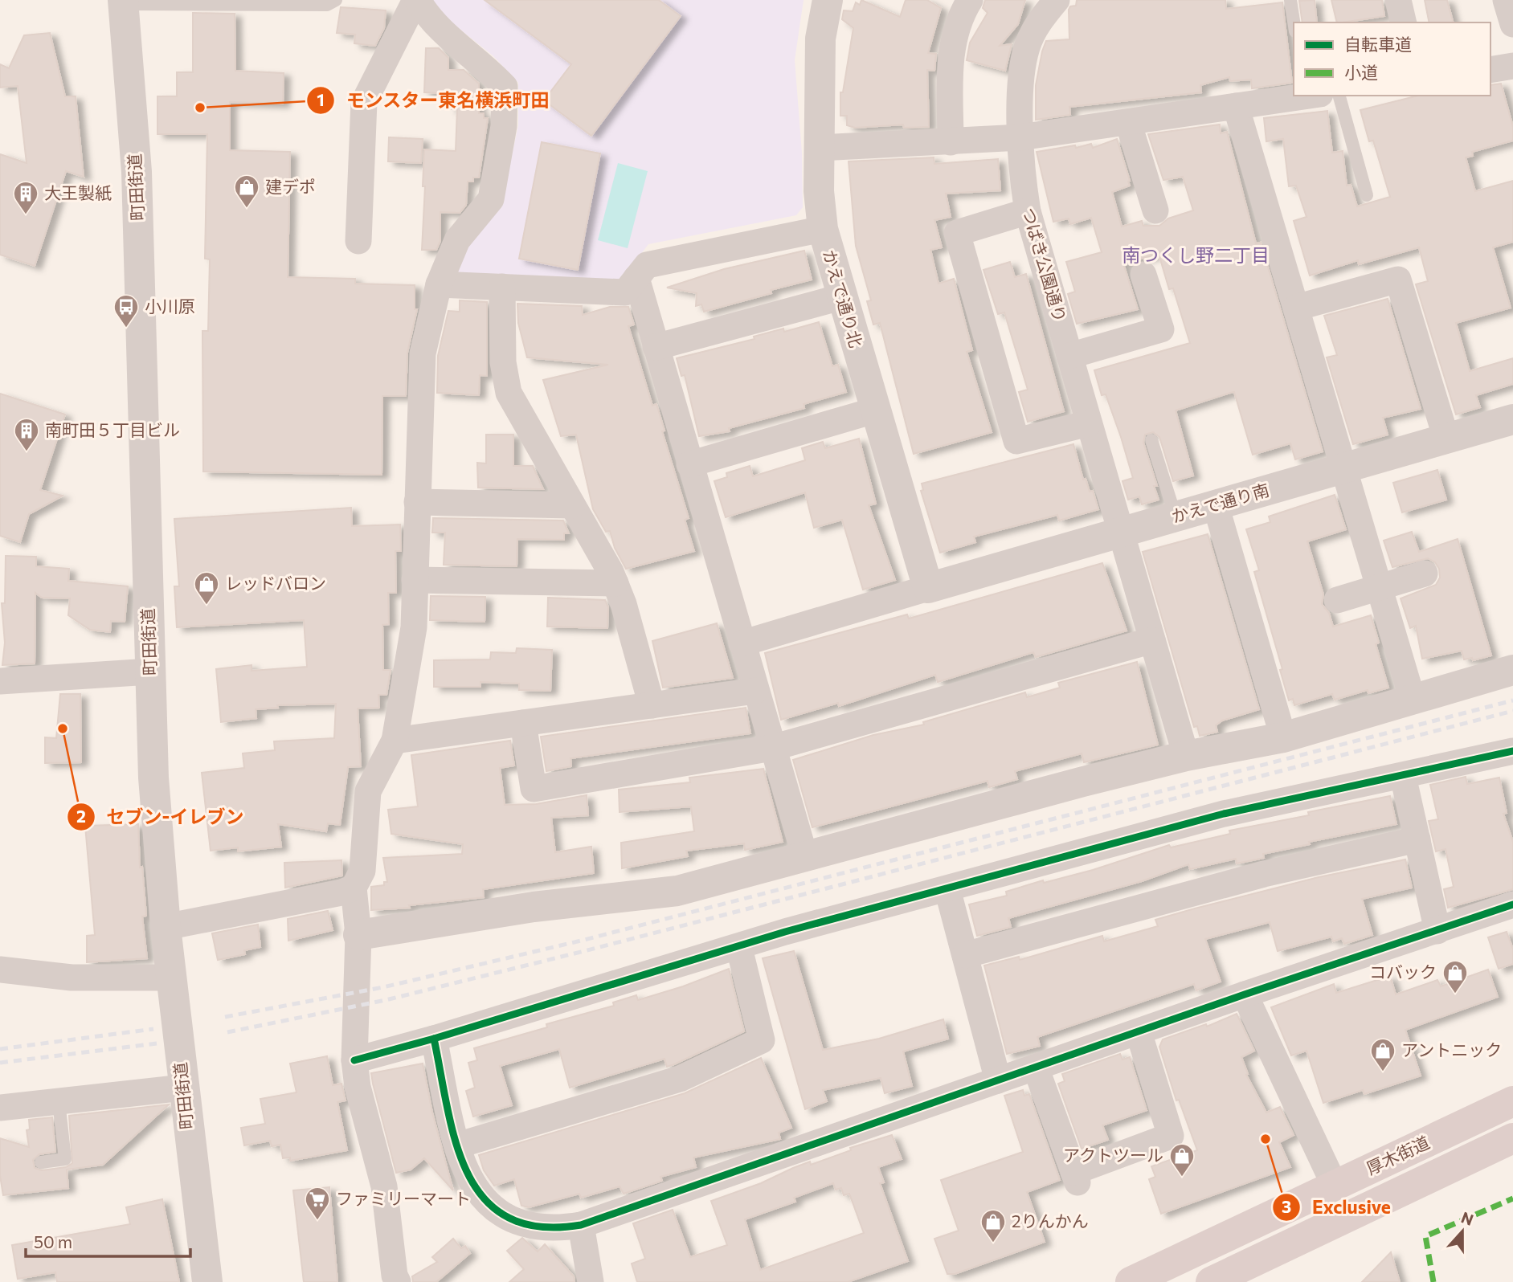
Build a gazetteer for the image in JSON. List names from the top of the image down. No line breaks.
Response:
{"streets":{"highway":["厚木街道"],"street":["町田街道","つばき公園通り","かえで通り北","かえで通り南"]},"crossings":[["つばき公園通り","かえで通り南"],["かえで通り北","かえで通り南"]],"districts":["南つくし野二丁目"],"places":{"other":["モンスター東名横浜町田","セブン-イレブン","Exclusive"],"shop":["建デポ","レッドバロン","コバック","アントニック","アクトツール","2りんかん"],"building":["大王製紙","南町田５丁目ビル"],"bus stop":["小川原"],"supermarket":["ファミリーマート"]},"legend":["自転車道","小道"],"scale_bar":"50 m","north":"top"}
